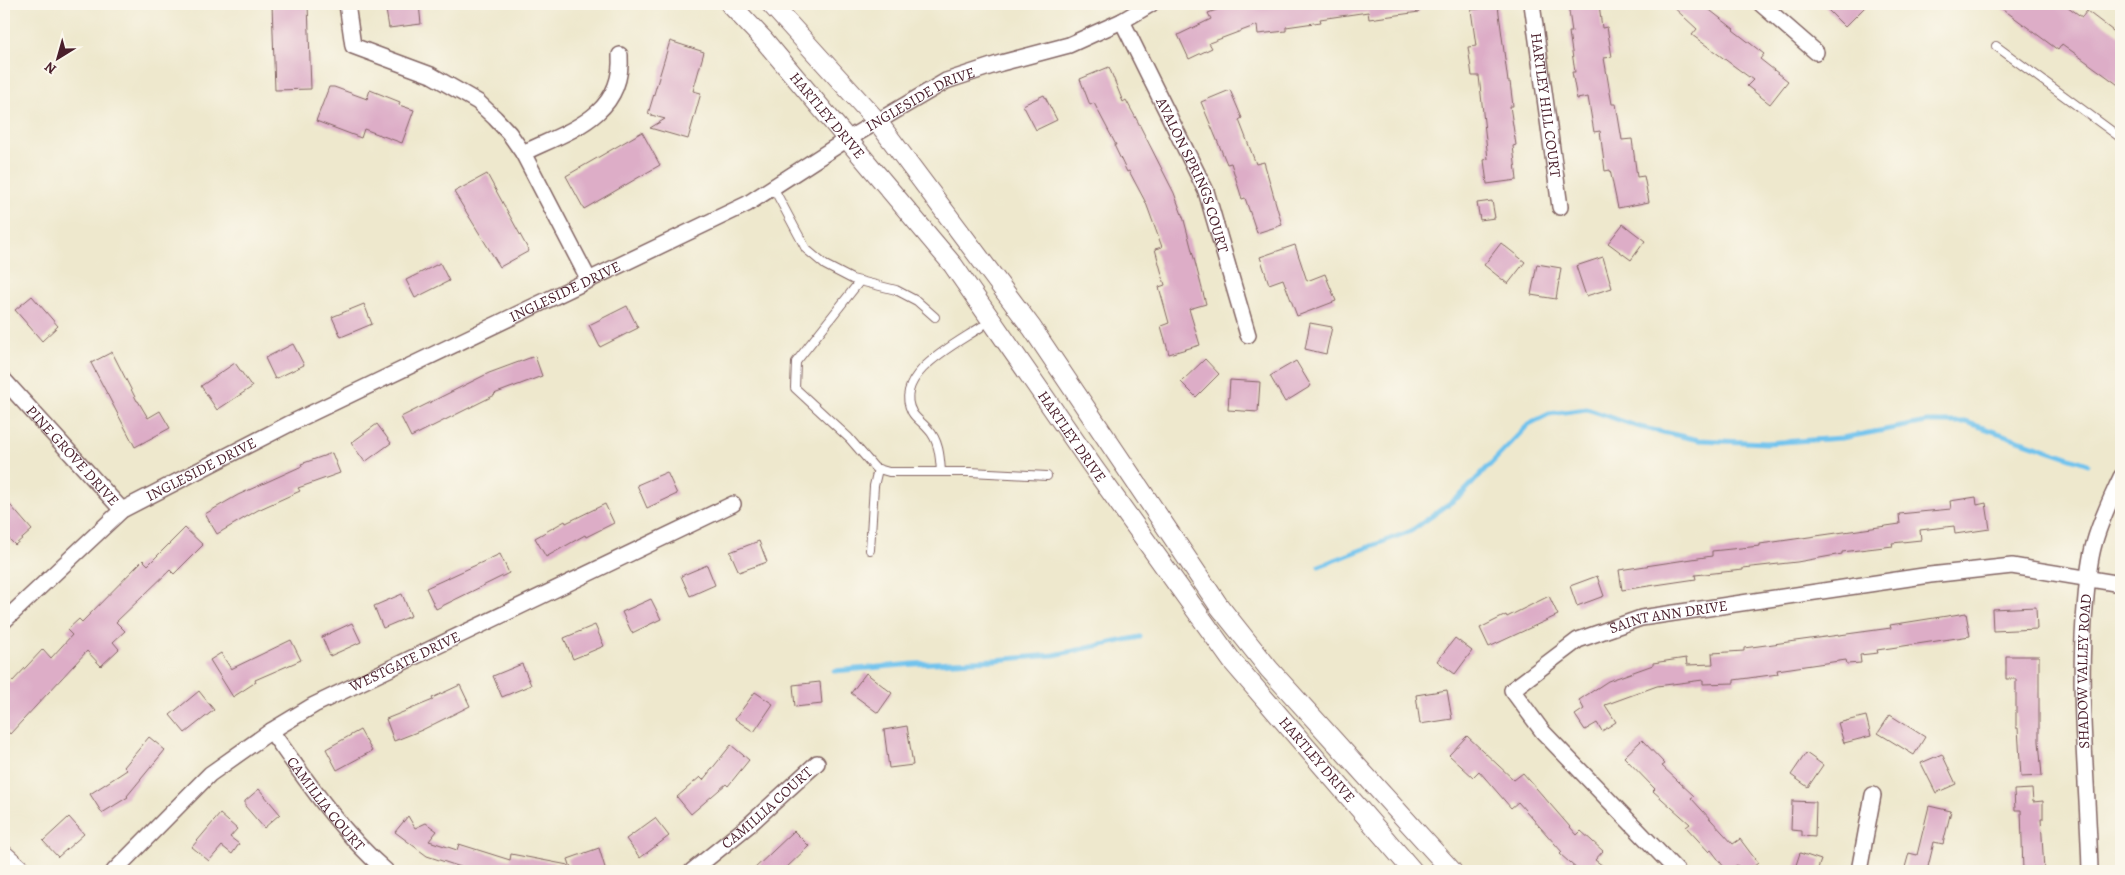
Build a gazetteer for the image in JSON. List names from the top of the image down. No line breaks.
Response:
{"streets":{"street":["INGLESIDE DRIVE","HARTLEY HILL COURT","HARTLEY DRIVE","AVALON SPRINGS COURT","PINE GROVE DRIVE","SAINT ANN DRIVE","WESTGATE DRIVE","SHADOW VALLEY ROAD","CAMILLIA COURT"]},"crossings":[["INGLESIDE DRIVE","HARTLEY DRIVE"],["INGLESIDE DRIVE","AVALON SPRINGS COURT"],["INGLESIDE DRIVE","PINE GROVE DRIVE"],["SAINT ANN DRIVE","SHADOW VALLEY ROAD"],["WESTGATE DRIVE","CAMILLIA COURT"]],"north":"bottom left"}
